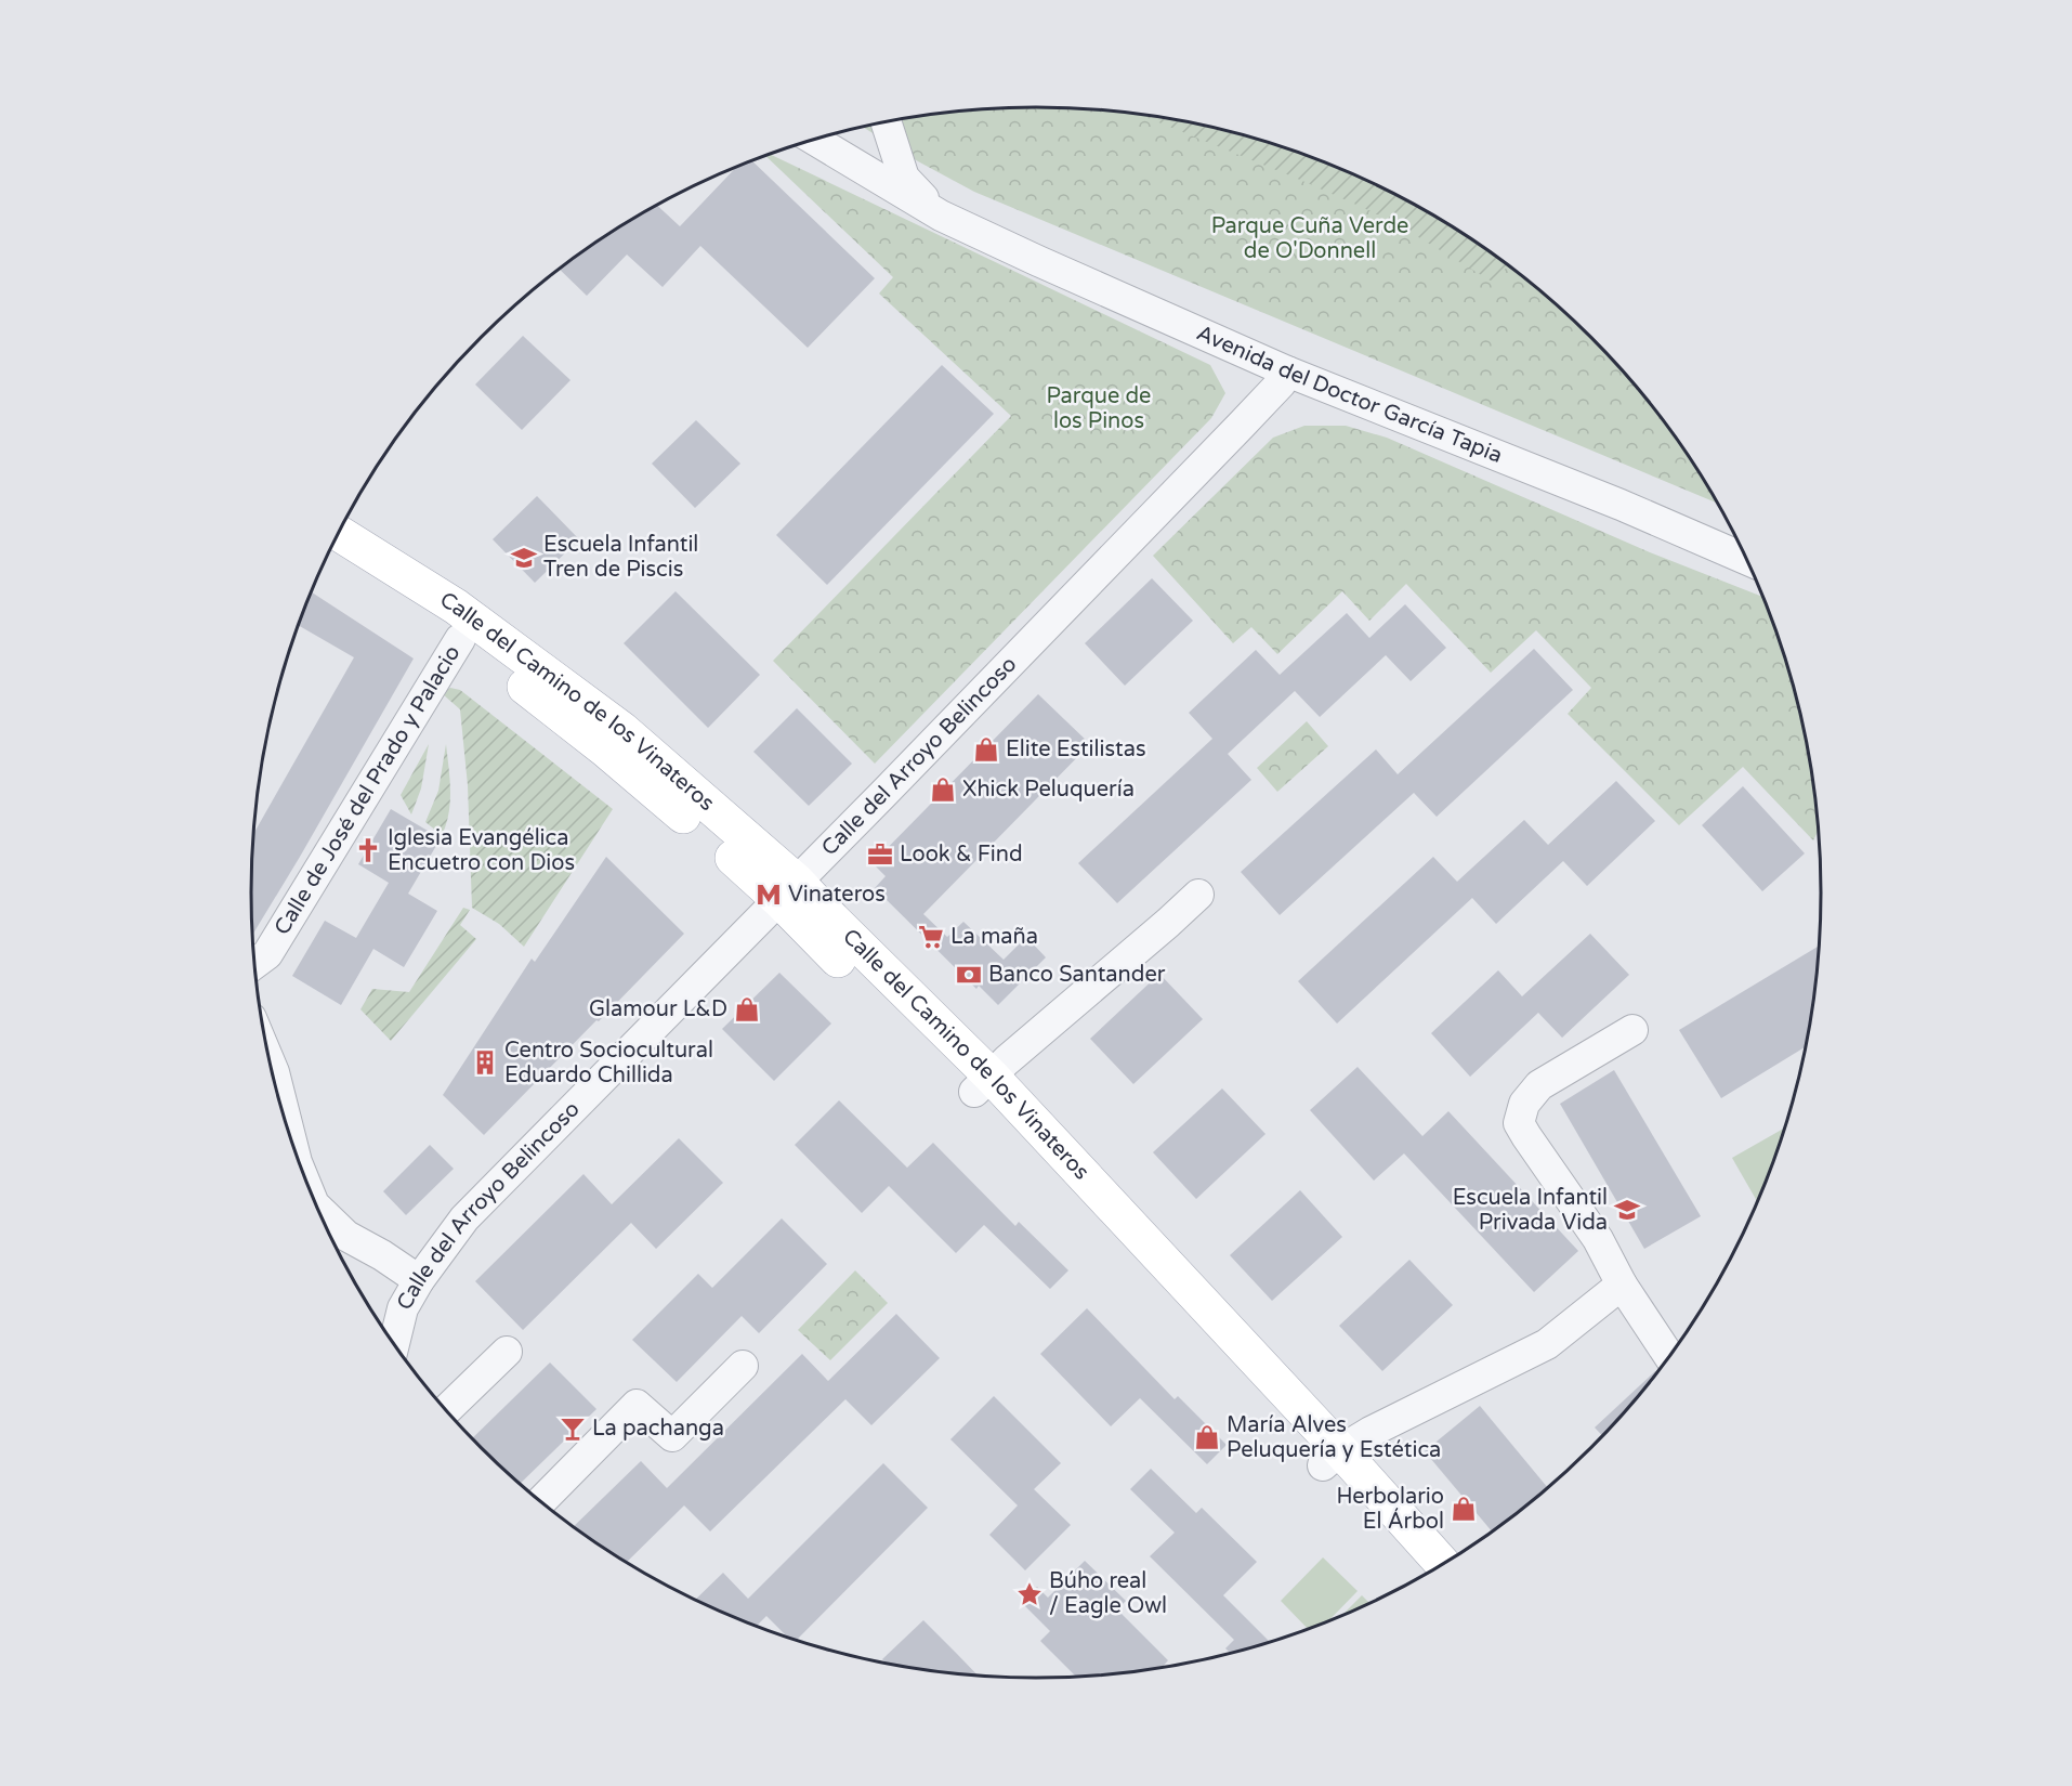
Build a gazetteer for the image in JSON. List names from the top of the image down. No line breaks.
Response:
{"streets":{"main road":["Calle del Camino de los Vinateros"],"street":["Avenida del Doctor García Tapia","Calle del Arroyo Belincoso","Calle de José del Prado y Palacio"]},"crossings":[["Avenida del Doctor García Tapia","Calle del Arroyo Belincoso"],["Calle del Camino de los Vinateros","Calle del Arroyo Belincoso"],["Calle del Camino de los Vinateros","Calle de José del Prado y Palacio"]],"parks":["Parque Cuña Verde de O'Donnell","Parque de los Pinos"],"places":{"school or university":["Escuela Infantil Tren de Piscis","Escuela Infantil Privada Vida"],"shop":["Elite Estilistas","Xhick Peluquería","Glamour L&D","María Alves Peluquería y Estética","Herbolario El Árbol"],"church":["Iglesia Evangélica Encuetro con Dios"],"office":["Look & Find"],"metro station":["Vinateros"],"supermarket":["La maña"],"bank":["Banco Santander"],"building":["Centro Sociocultural Eduardo Chillida"],"bar":["La pachanga"],"place":["Búho real / Eagle Owl"]}}
